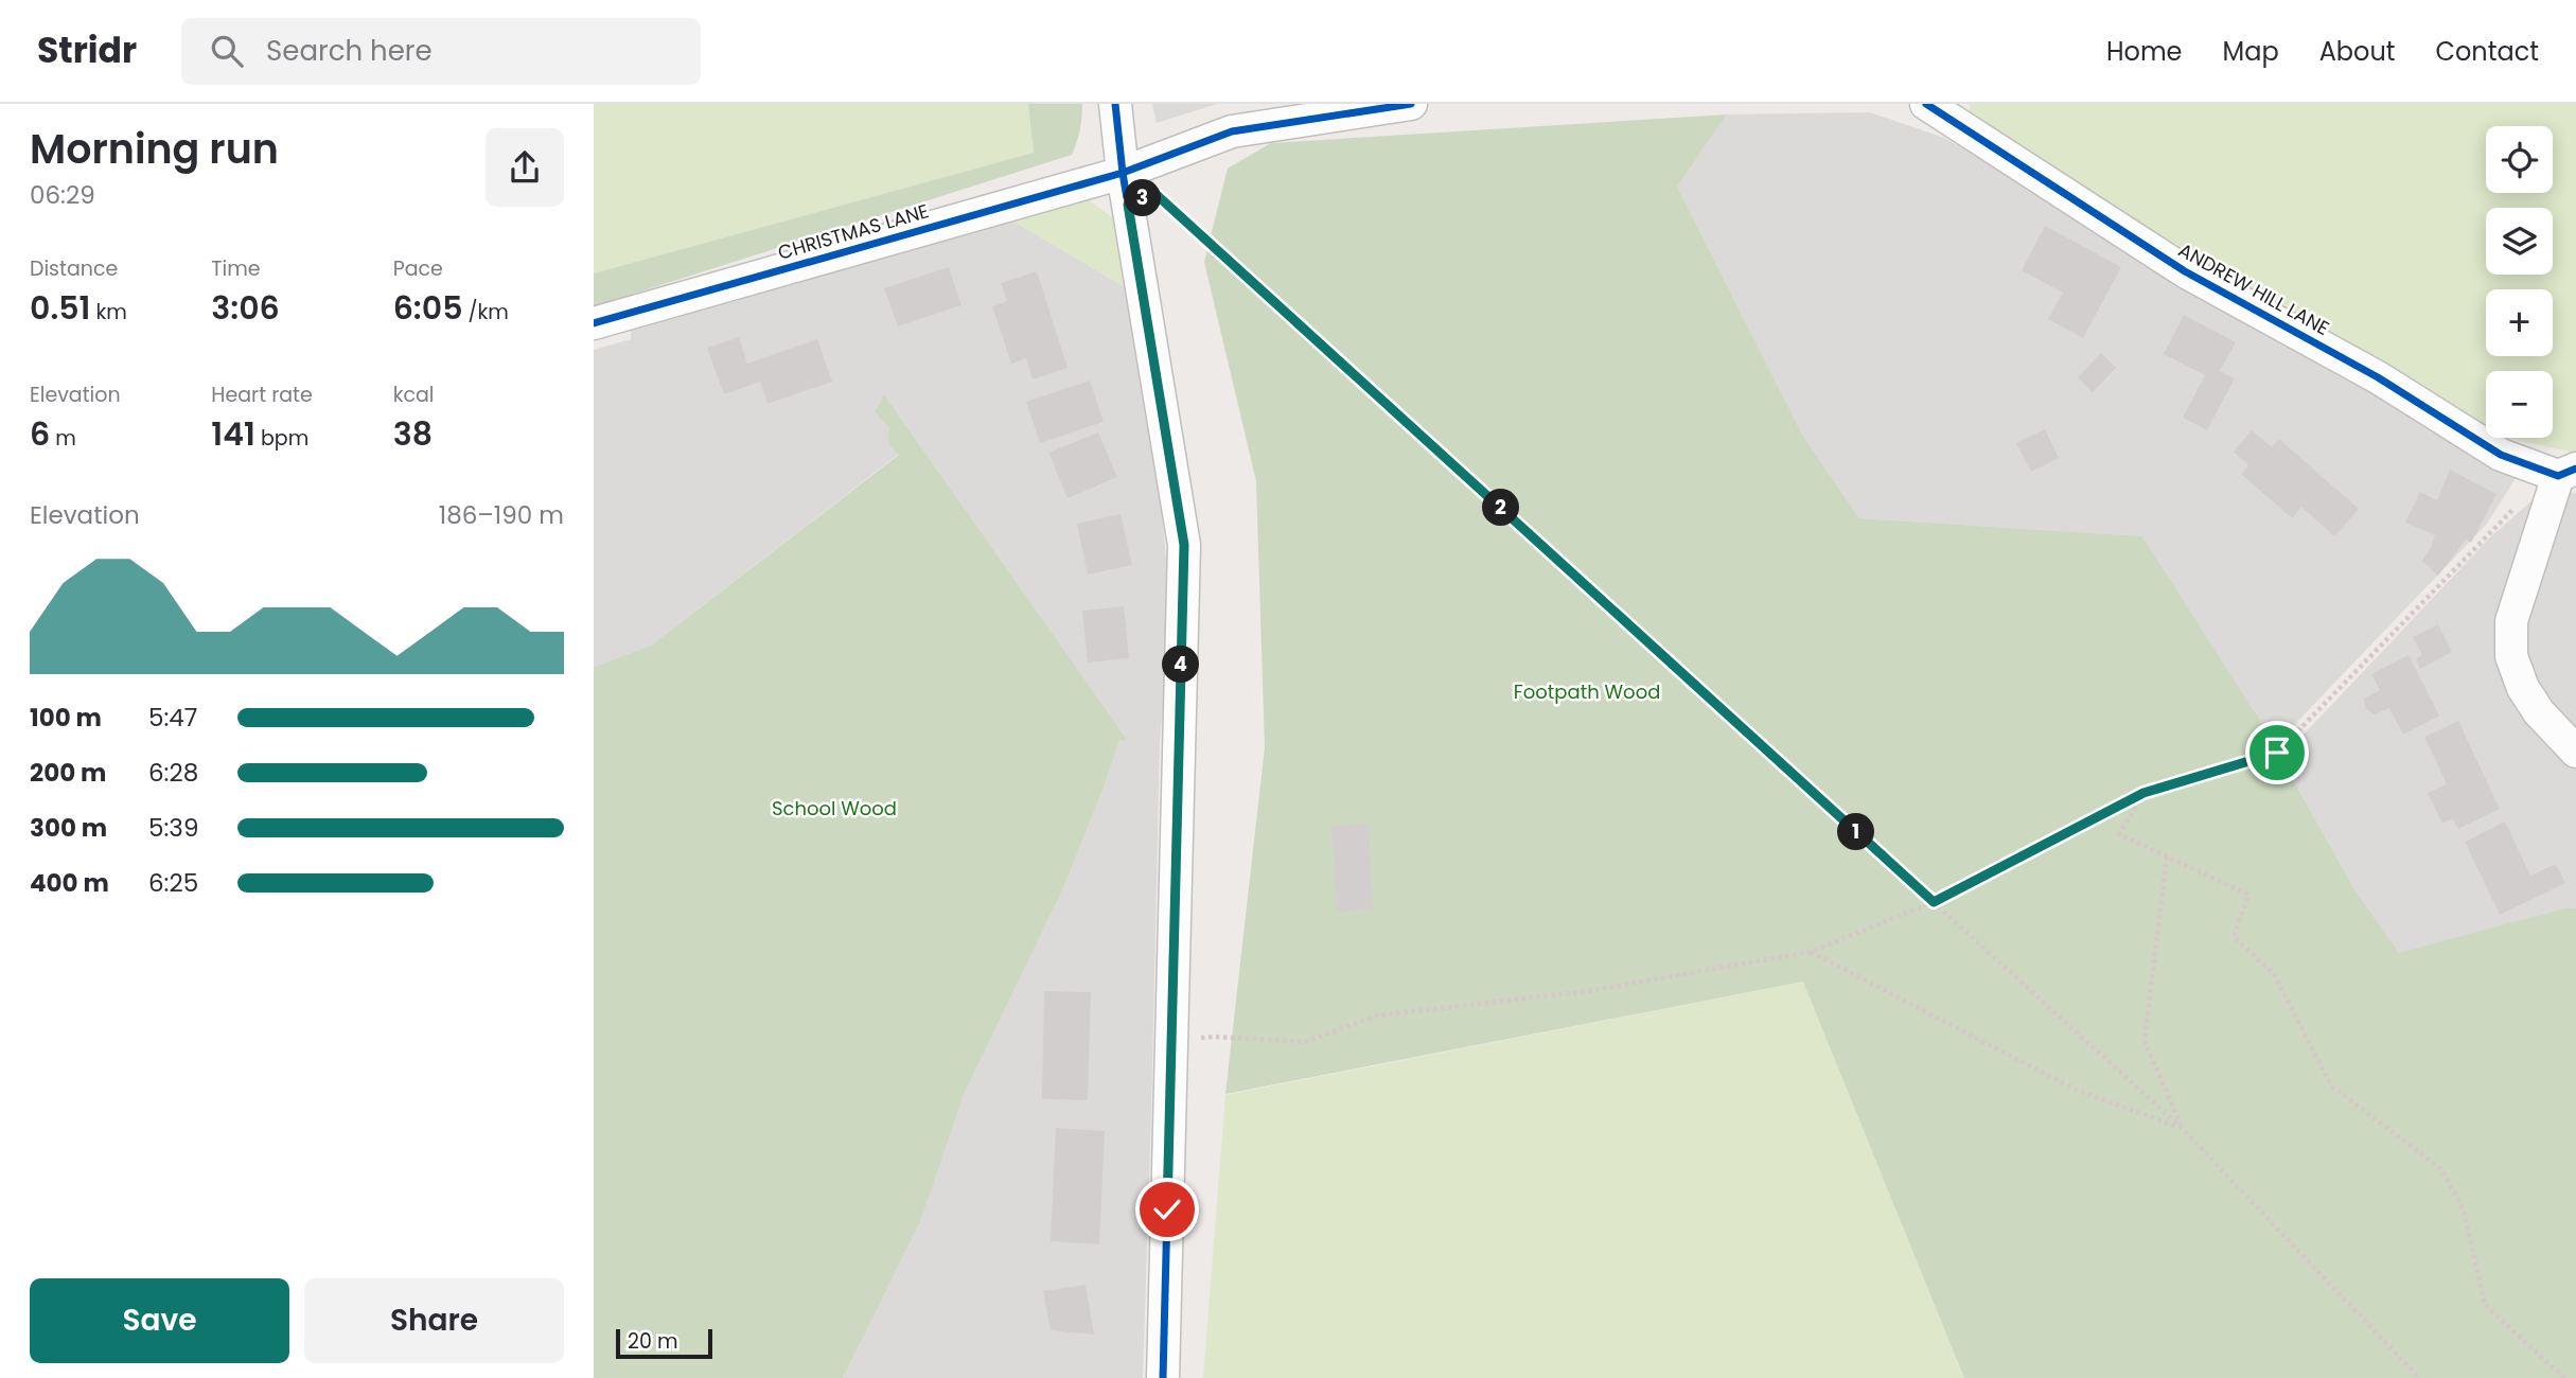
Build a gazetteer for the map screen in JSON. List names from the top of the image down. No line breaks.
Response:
{"streets":{"street":["CHRISTMAS LANE","ANDREW HILL LANE"]},"parks":["Footpath Wood","School Wood"],"scale_bar":"20 m","page":{"header":"Stridr","search":"Search here","nav":["Home","Map","About","Contact"],"heading":["Morning run","06:29"],"map_buttons":["+","−"],"pins":["3","2","4","1"],"stats":[["Distance","0.51 km"],["Time","3:06"],["Pace","6:05 /km"],["Elevation","6 m"],["Heart rate","141 bpm"],["kcal","38"]],"chart":["Elevation","186–190 m"],"list":[{"name":"100 m","note":"5:47"},{"name":"200 m","note":"6:28"},{"name":"300 m","note":"5:39"},{"name":"400 m","note":"6:25"}],"buttons":["Save","Share"],"scale":"20 m"}}
